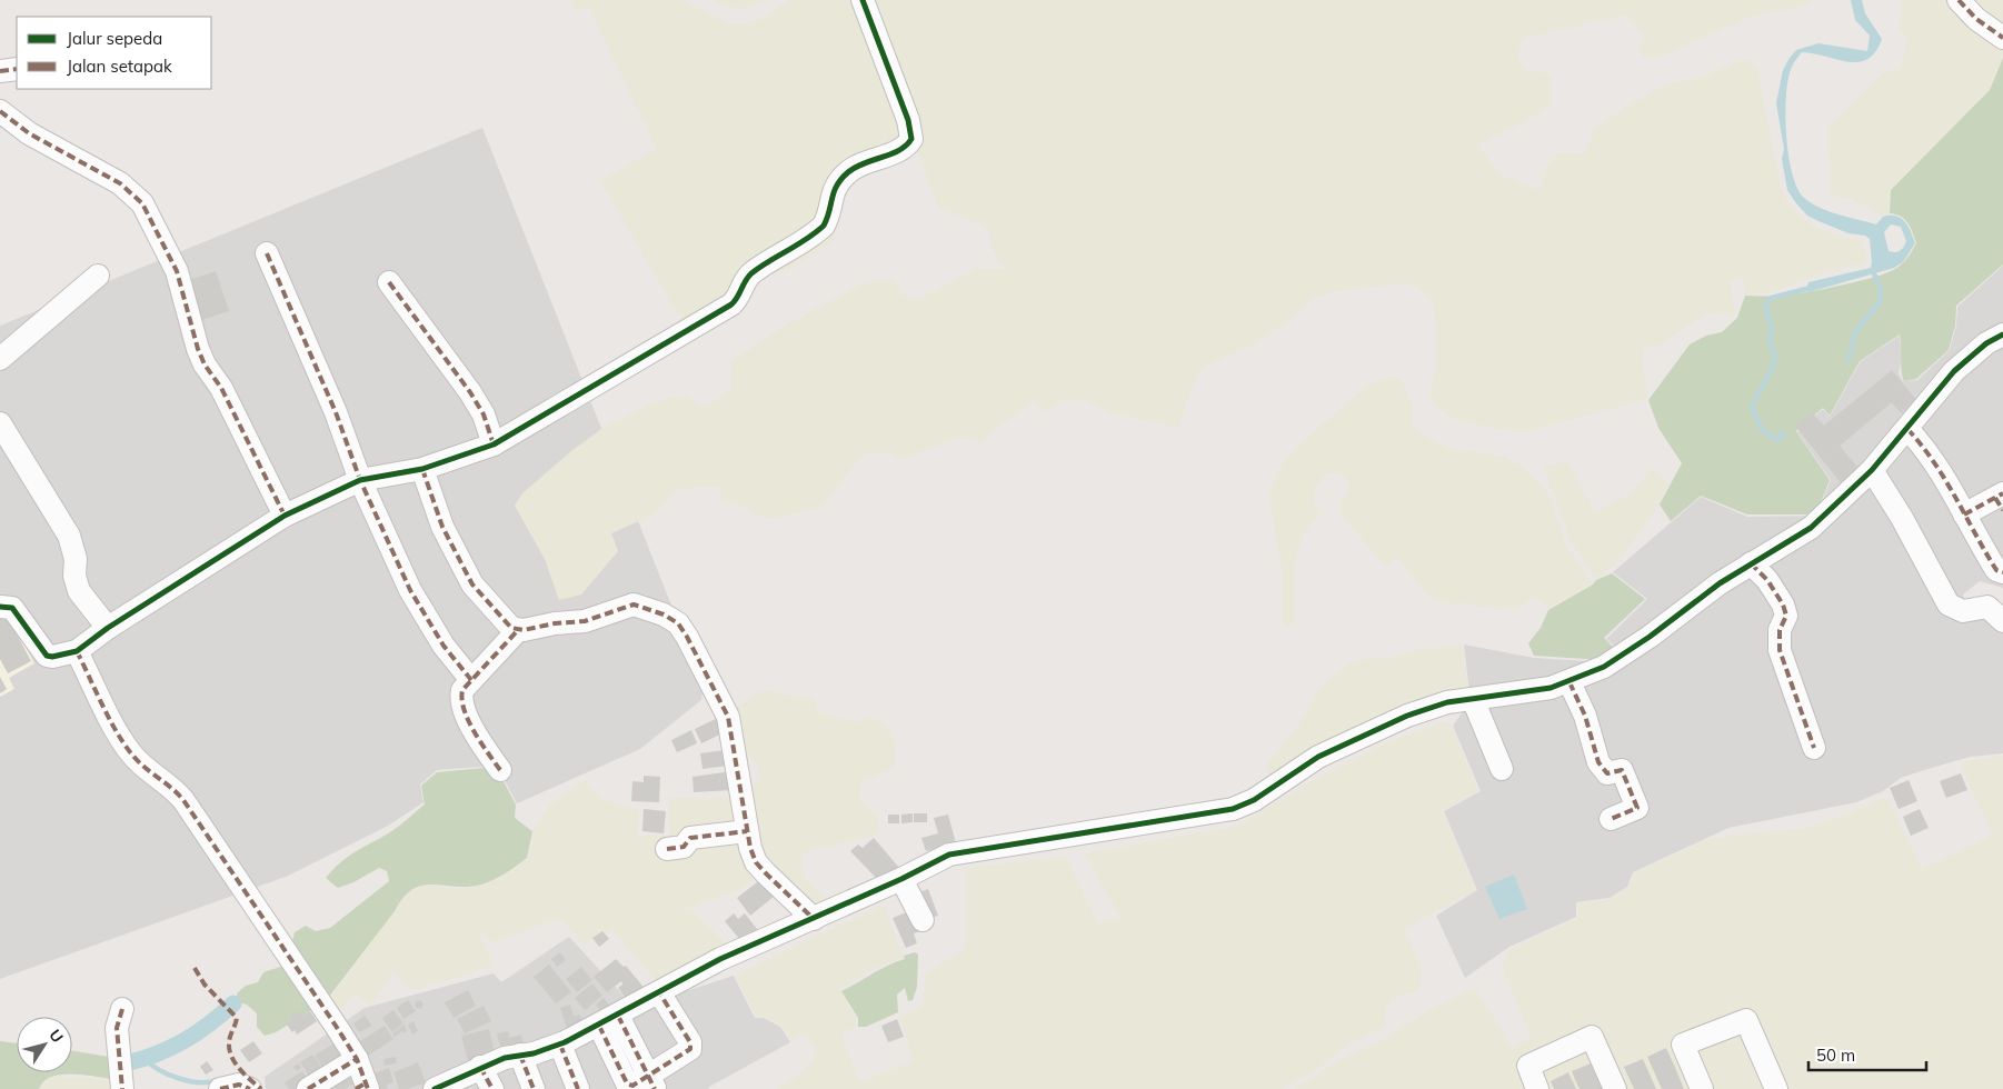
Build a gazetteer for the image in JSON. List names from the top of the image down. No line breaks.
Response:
{"legend":["Jalur sepeda","Jalan setapak"],"scale_bar":"50 m","north":"top right"}
